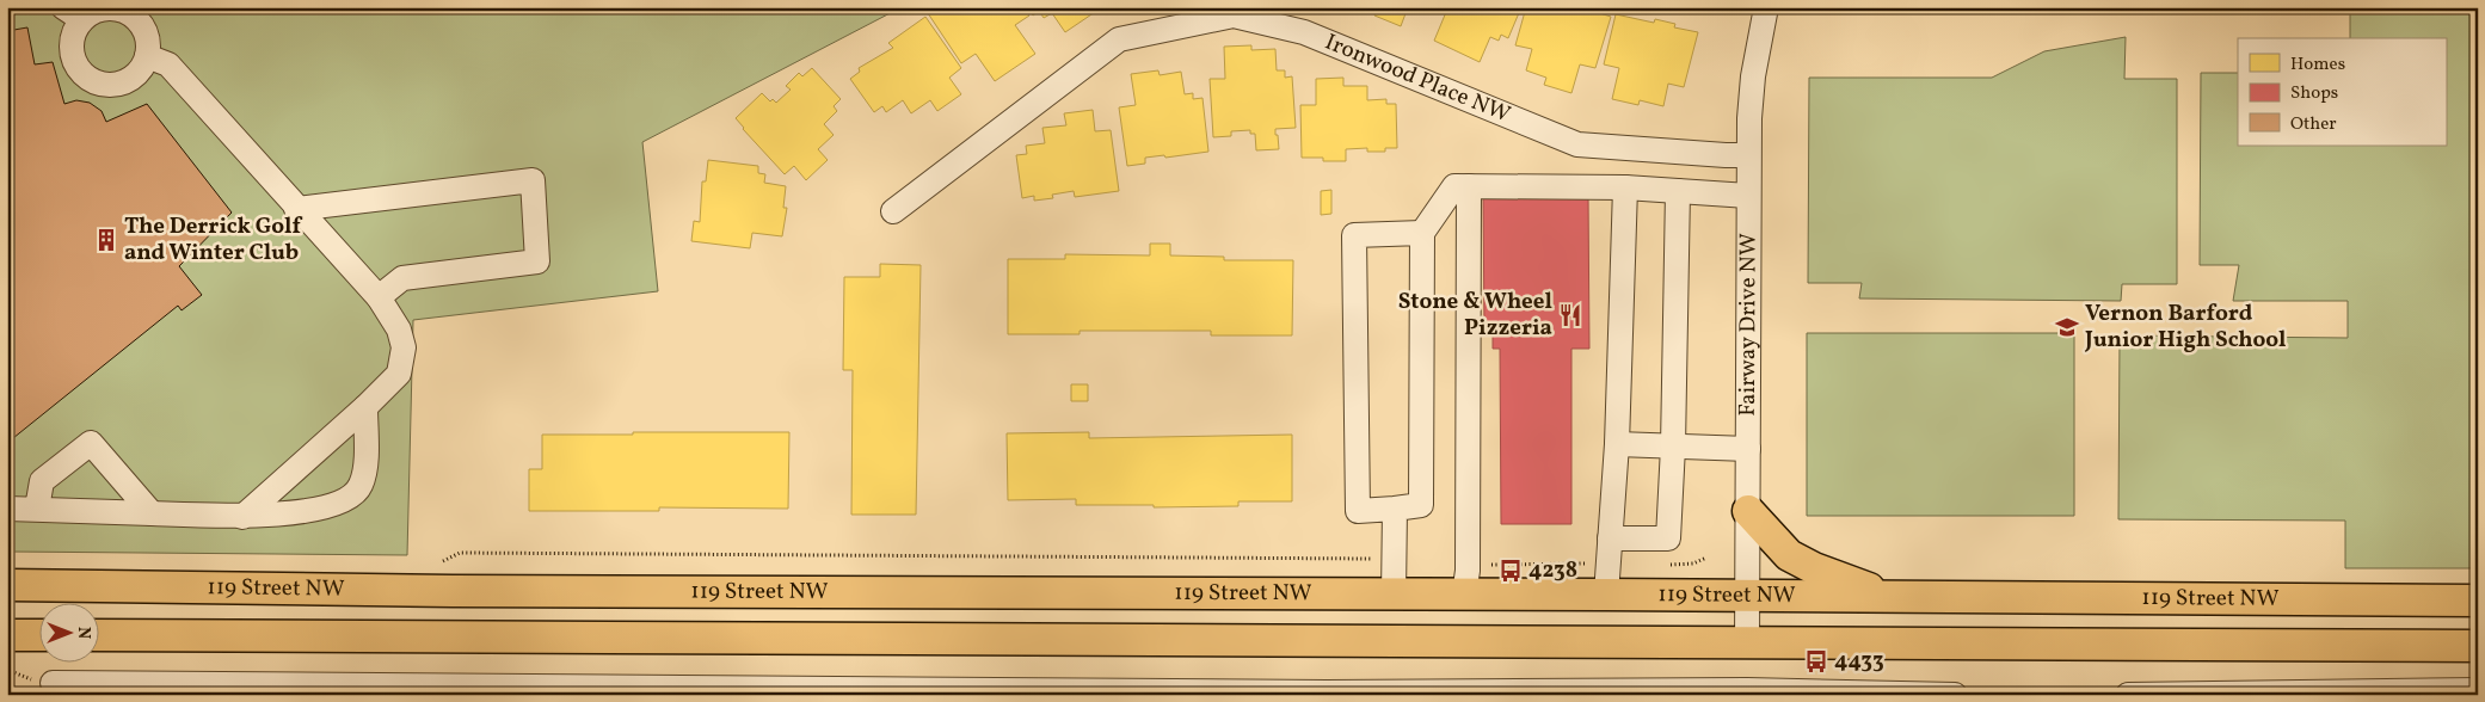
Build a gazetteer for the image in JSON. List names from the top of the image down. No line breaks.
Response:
{"streets":{"main road":["119 Street NW"],"street":["Ironwood Place NW","Fairway Drive NW"]},"crossings":[["Ironwood Place NW","Fairway Drive NW"],["Fairway Drive NW","119 Street NW"]],"places":{"building":["The Derrick Golf and Winter Club"],"restaurant":["Stone & Wheel Pizzeria"],"school or university":["Vernon Barford Junior High School"],"bus stop":["4238","4433"]},"legend":["Homes","Shops","Other"],"north":"right"}
